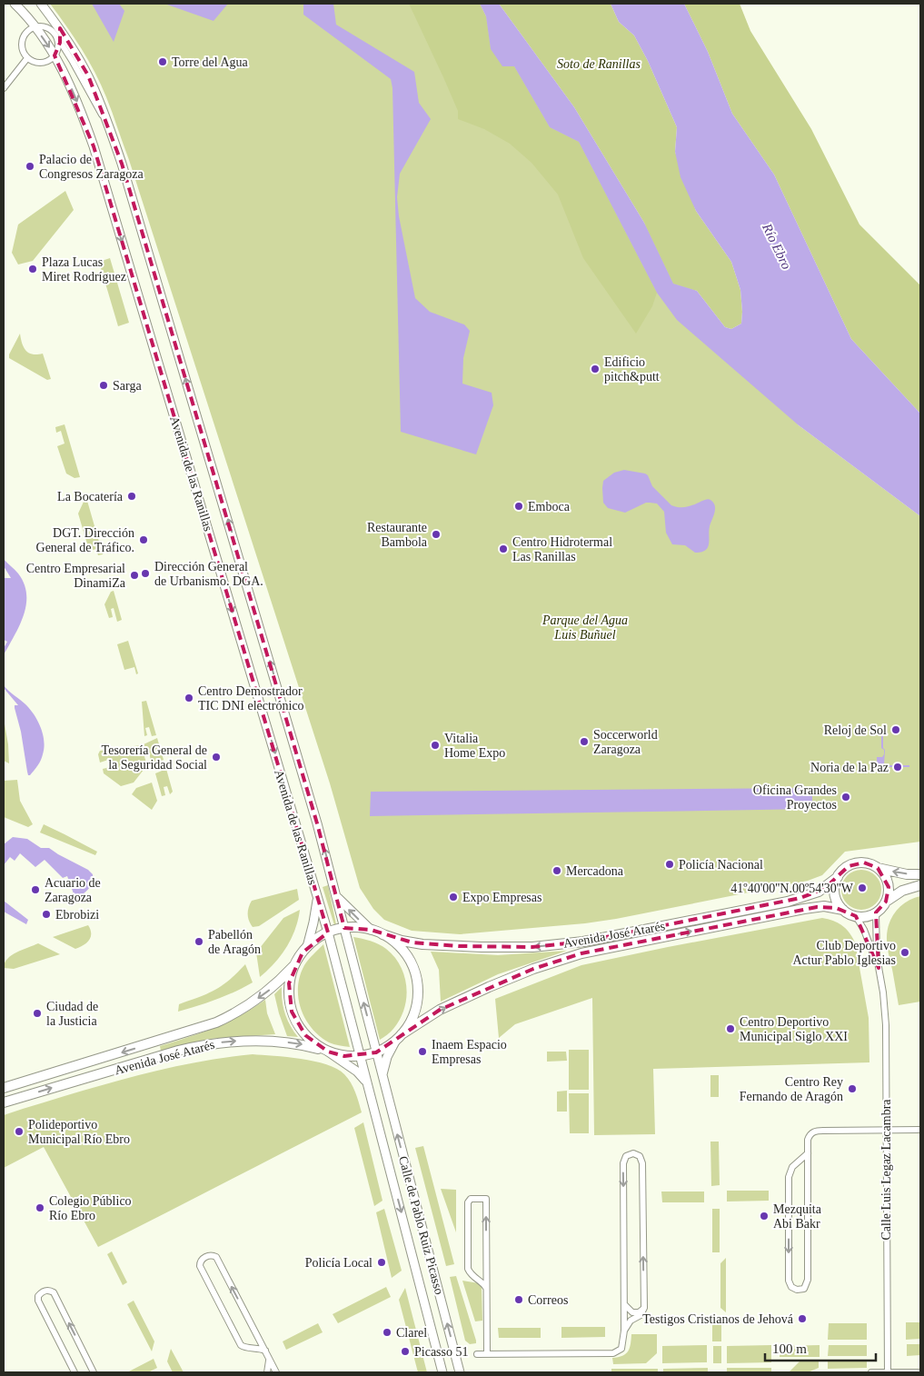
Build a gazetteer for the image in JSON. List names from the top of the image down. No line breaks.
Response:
{"streets":{"main road":["Avenida de las Ranillas","Avenida José Atarés","Calle de Pablo Ruiz Picasso"],"street":["Calle Luis Legaz Lacambra"]},"crossings":[["Avenida de las Ranillas","Avenida José Atarés"],["Avenida de las Ranillas","Calle de Pablo Ruiz Picasso"],["Avenida José Atarés","Calle Luis Legaz Lacambra"],["Avenida José Atarés","Calle de Pablo Ruiz Picasso"]],"water":["Río Ebro"],"parks":["Soto de Ranillas","Parque del Agua Luis Buñuel"],"places":["Torre del Agua","Palacio de Congresos Zaragoza","Plaza Lucas Miret Rodríguez","Edificio pitch&putt","Sarga","La Bocatería","Emboca","Restaurante Bambola","DGT. Dirección General de Tráfico.","Centro Hidrotermal Las Ranillas","Dirección General de Urbanismo. DGA.","Centro Empresarial DinamiZa","Centro Demostrador TIC DNI electrónico","Reloj de Sol","Soccerworld Zaragoza","Vitalia Home Expo","Tesorería General de la Seguridad Social","Noria de la Paz","Oficina Grandes Proyectos","Policía Nacional","Mercadona","41º40'00''N.00º54'30''W","Acuario de Zaragoza","Expo Empresas","Ebrobizi","Pabellón de Aragón","Club Deportivo Actur Pablo Iglesias","Ciudad de la Justicia","Centro Deportivo Municipal Siglo XXI","Inaem Espacio Empresas","Centro Rey Fernando de Aragón","Polideportivo Municipal Río Ebro","Colegio Público Río Ebro","Mezquita Abi Bakr","Policía Local","Correos","Testigos Cristianos de Jehová","Clarel","Picasso 51"],"scale_bar":"100 m"}
